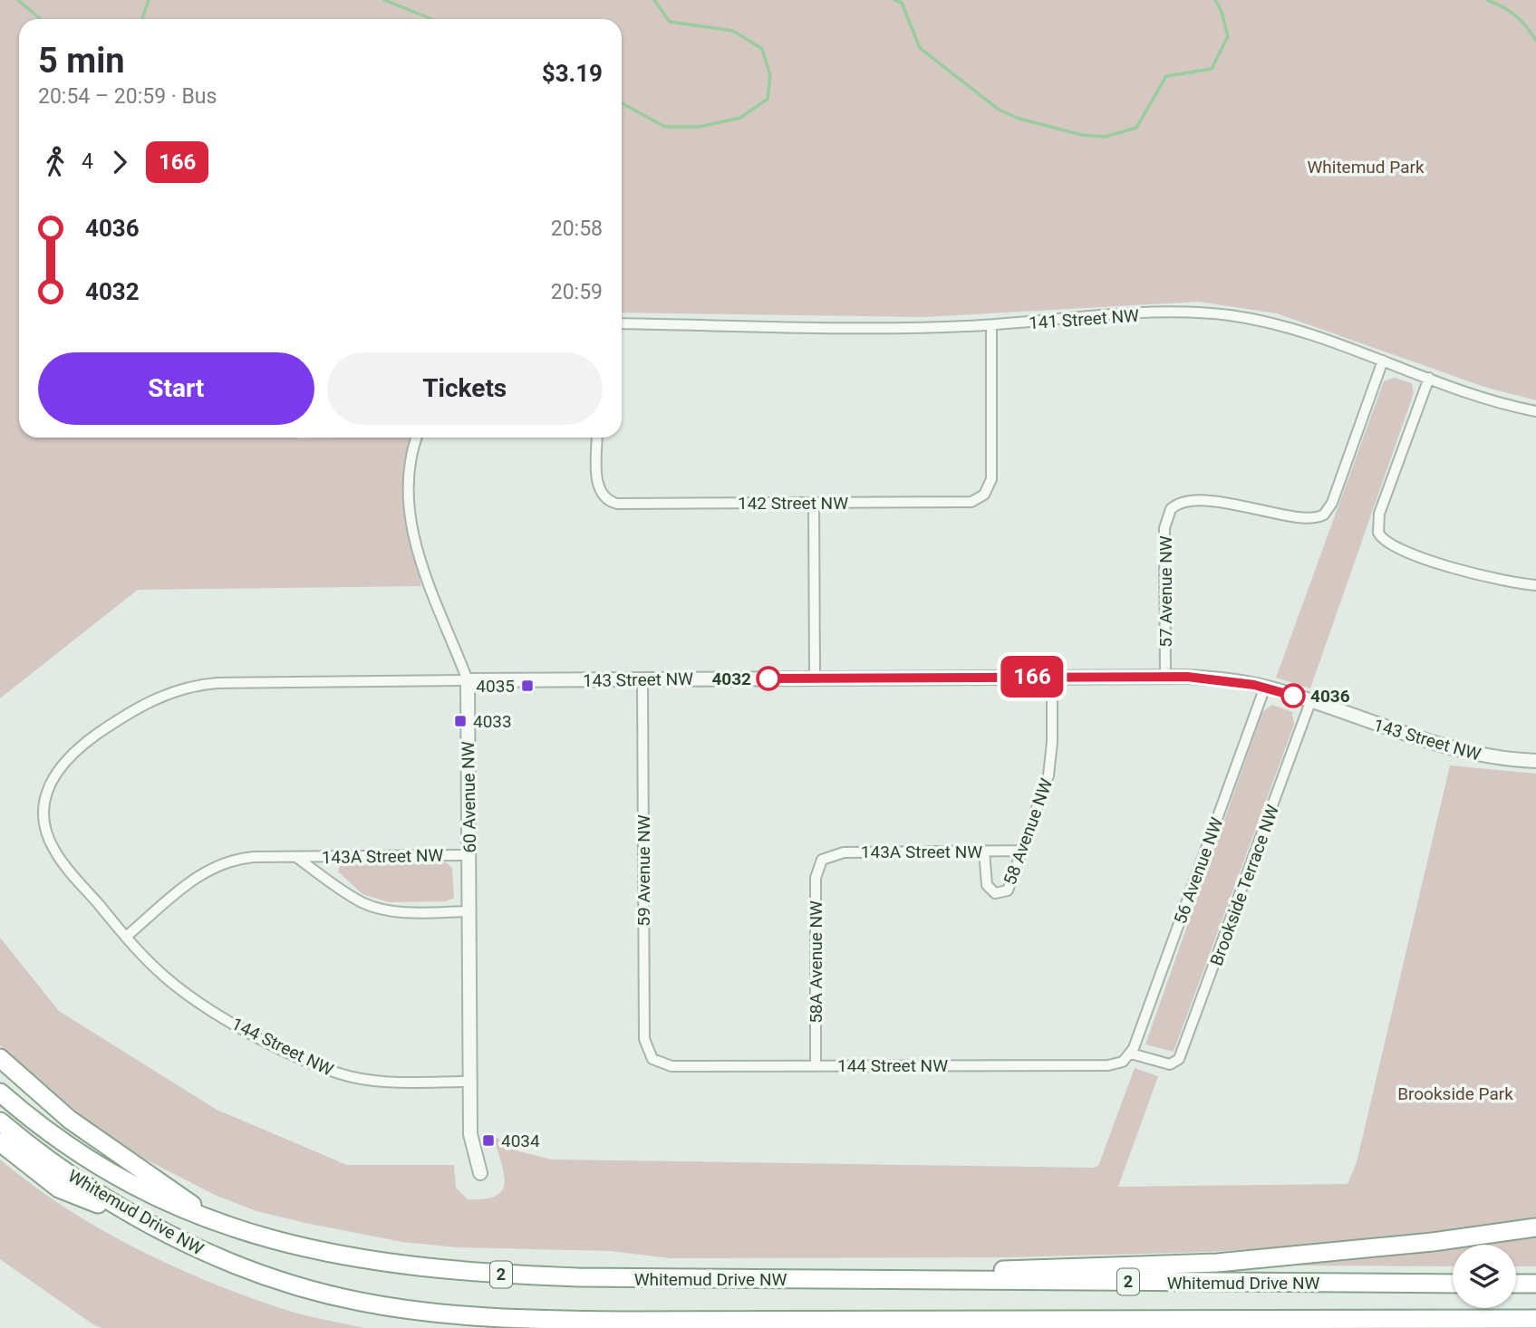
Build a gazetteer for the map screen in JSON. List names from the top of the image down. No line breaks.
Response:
{"streets":{"highway":["Whitemud Drive NW","2"],"street":["141 Street NW","142 Street NW","57 Avenue NW","143 Street NW","60 Avenue NW","58 Avenue NW","143A Street NW","59 Avenue NW","56 Avenue NW","Brookside Terrace NW","58A Avenue NW","144 Street NW"]},"crossings":[["141 Street NW","142 Street NW"],["141 Street NW","57 Avenue NW"],["57 Avenue NW","143 Street NW"],["143 Street NW","60 Avenue NW"],["143 Street NW","58 Avenue NW"],["143 Street NW","59 Avenue NW"],["143 Street NW","56 Avenue NW"],["143 Street NW","Brookside Terrace NW"],["143 Street NW","144 Street NW"],["60 Avenue NW","143A Street NW"],["60 Avenue NW","144 Street NW"],["58 Avenue NW","143A Street NW"],["143A Street NW","58A Avenue NW"],["143A Street NW","144 Street NW"],["59 Avenue NW","144 Street NW"],["56 Avenue NW","Brookside Terrace NW"],["56 Avenue NW","144 Street NW"],["Brookside Terrace NW","144 Street NW"],["58A Avenue NW","144 Street NW"]],"parks":["Whitemud Park","Brookside Park"],"places":{"other":["4032","4036"],"transit":["4035","4033","4034"]},"lines":["bus line 166"],"page":{"on_map":"166","heading":["5 min","20:54 – 20:59 · Bus","$3.19"],"legs":["4","166"],"list":[{"name":"4036","value":"20:58"},{"name":"4032","value":"20:59"}],"buttons":["Start","Tickets"]}}
